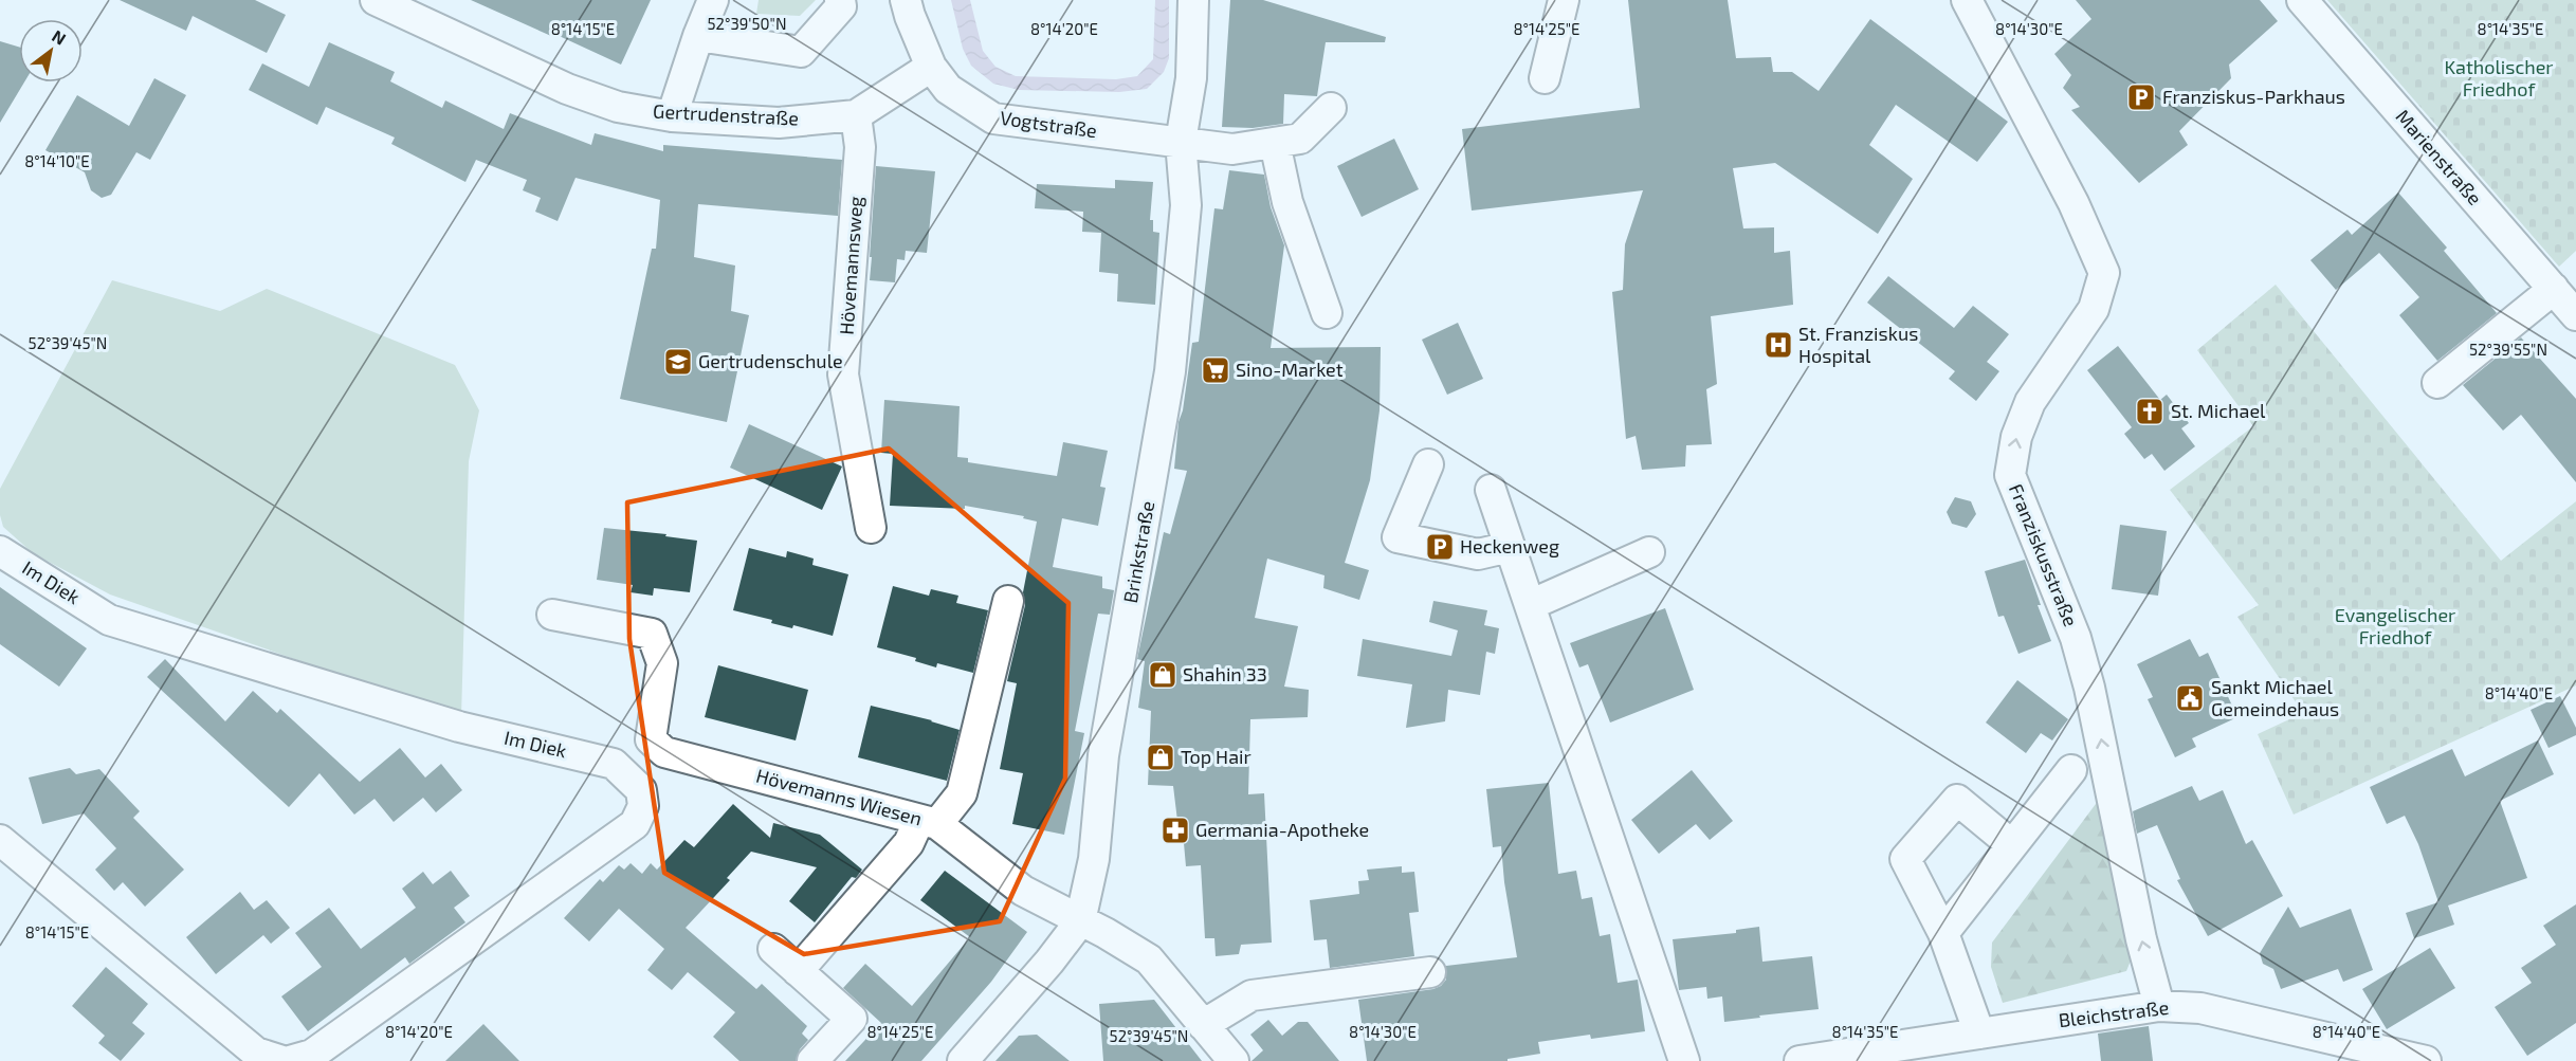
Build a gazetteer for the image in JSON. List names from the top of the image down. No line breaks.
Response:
{"streets":{"street":["Gertrudenstraße","Vogtstraße","Marienstraße","Hövemannsweg","Brinkstraße","Franziskusstraße","Im Diek","Hövemanns Wiesen","Bleichstraße"]},"crossings":[["Gertrudenstraße","Vogtstraße"],["Gertrudenstraße","Hövemannsweg"],["Vogtstraße","Brinkstraße"],["Brinkstraße","Hövemanns Wiesen"],["Franziskusstraße","Bleichstraße"]],"one_way":["Franziskusstraße"],"parks":["Katholischer Friedhof","Evangelischer Friedhof"],"places":{"parking":["Franziskus-Parkhaus","Heckenweg"],"hospital":["St. Franziskus Hospital"],"school or university":["Gertrudenschule"],"supermarket":["Sino-Market"],"church":["St. Michael"],"shop":["Shahin 33","Top Hair"],"public building":["Sankt Michael Gemeindehaus"],"pharmacy":["Germania-Apotheke"]},"north":"top right","coordinates":["52°39'50\"N","8°14'15\"E","8°14'20\"E","8°14'25\"E","8°14'30\"E","8°14'35\"E","8°14'10\"E","52°39'45\"N","52°39'55\"N","8°14'40\"E"]}
